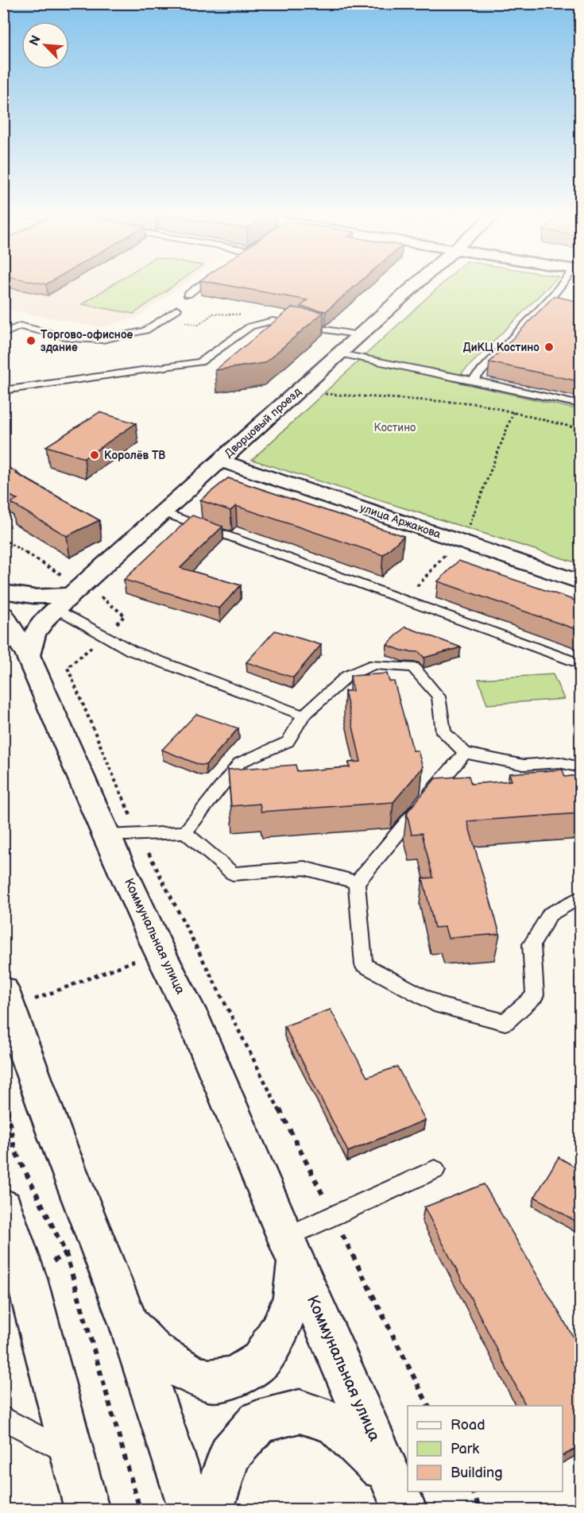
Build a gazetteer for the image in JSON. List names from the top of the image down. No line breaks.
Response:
{"streets":{"street":["Дворцовый проезд","улица Аржакова","Коммунальная улица"]},"crossings":[["Дворцовый проезд","улица Аржакова"],["Дворцовый проезд","Коммунальная улица"]],"parks":["Костино"],"places":["Торгово-офисное здание","ДиКЦ Костино","Королёв ТВ"],"legend":["Road","Park","Building"],"north":"top left"}
